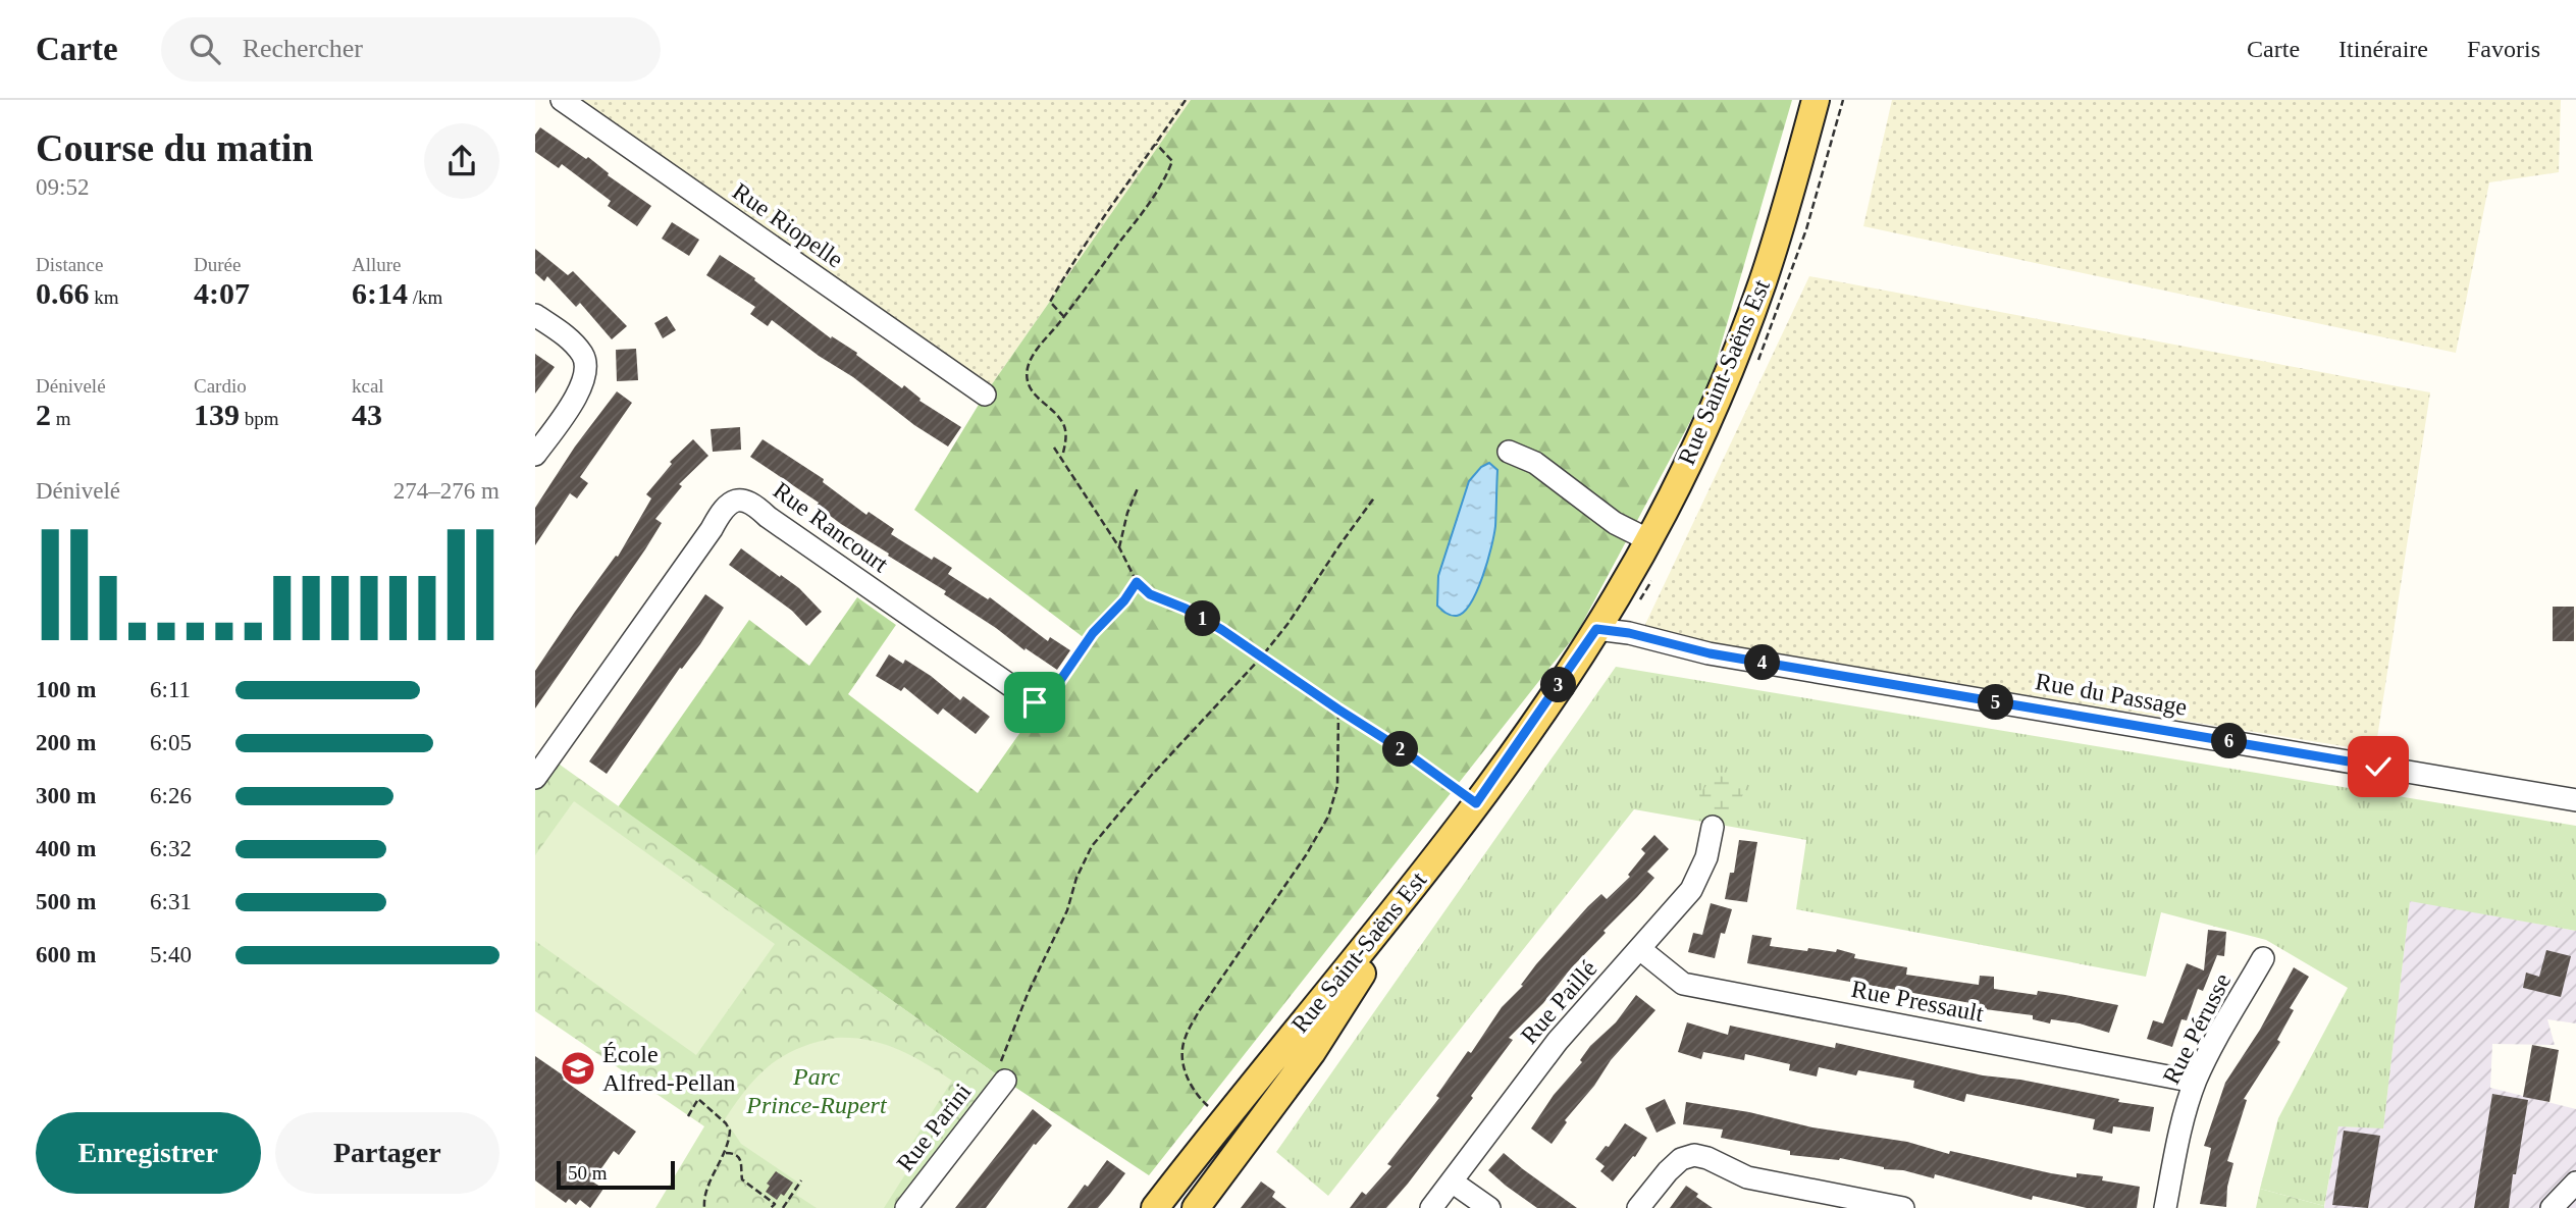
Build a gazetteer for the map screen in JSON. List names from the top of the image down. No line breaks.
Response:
{"streets":{"main road":["Rue Saint-Saëns Est"],"street":["Rue Riopelle","Rue Rancourt","Rue du Passage","Rue Pressault","Rue Paillé","Rue Pérusse","Rue Parini"]},"crossings":[["Rue Saint-Saëns Est","Rue du Passage"],["Rue Pressault","Rue Paillé"],["Rue Pressault","Rue Pérusse"]],"parks":["Parc Prince-Rupert"],"places":{"school or university":["École Alfred-Pellan"]},"scale_bar":"50 m","page":{"header":"Carte","search":"Rechercher","nav":["Carte","Itinéraire","Favoris"],"heading":["Course du matin","09:52"],"stats":[["Distance","0.66 km"],["Durée","4:07"],["Allure","6:14 /km"],["Dénivelé","2 m"],["Cardio","139 bpm"],["kcal","43"]],"chart":["Dénivelé","274–276 m"],"pins":["1","4","3","5","6","2"],"list":[{"name":"100 m","note":"6:11"},{"name":"200 m","note":"6:05"},{"name":"300 m","note":"6:26"},{"name":"400 m","note":"6:32"},{"name":"500 m","note":"6:31"},{"name":"600 m","note":"5:40"}],"buttons":["Enregistrer","Partager"],"scale":"50 m"}}
